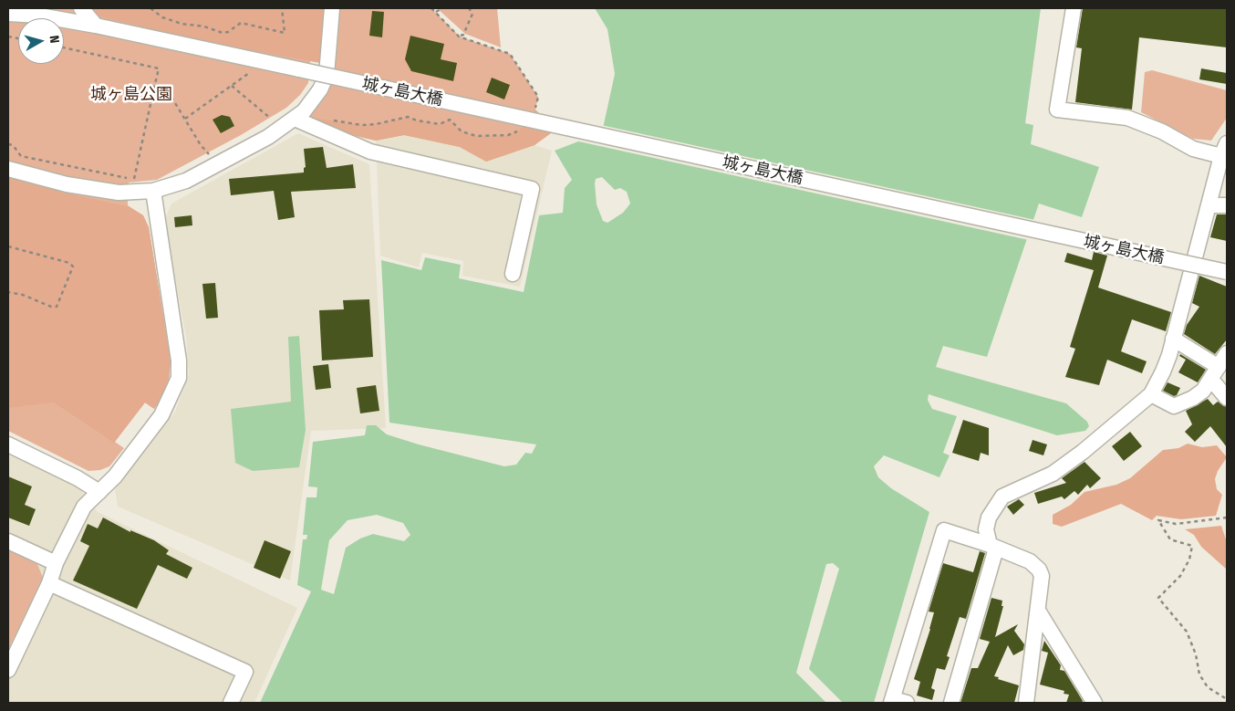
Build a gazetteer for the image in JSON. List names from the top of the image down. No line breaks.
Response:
{"streets":{"street":["城ヶ島大橋"]},"parks":["城ヶ島公園"],"north":"right"}
